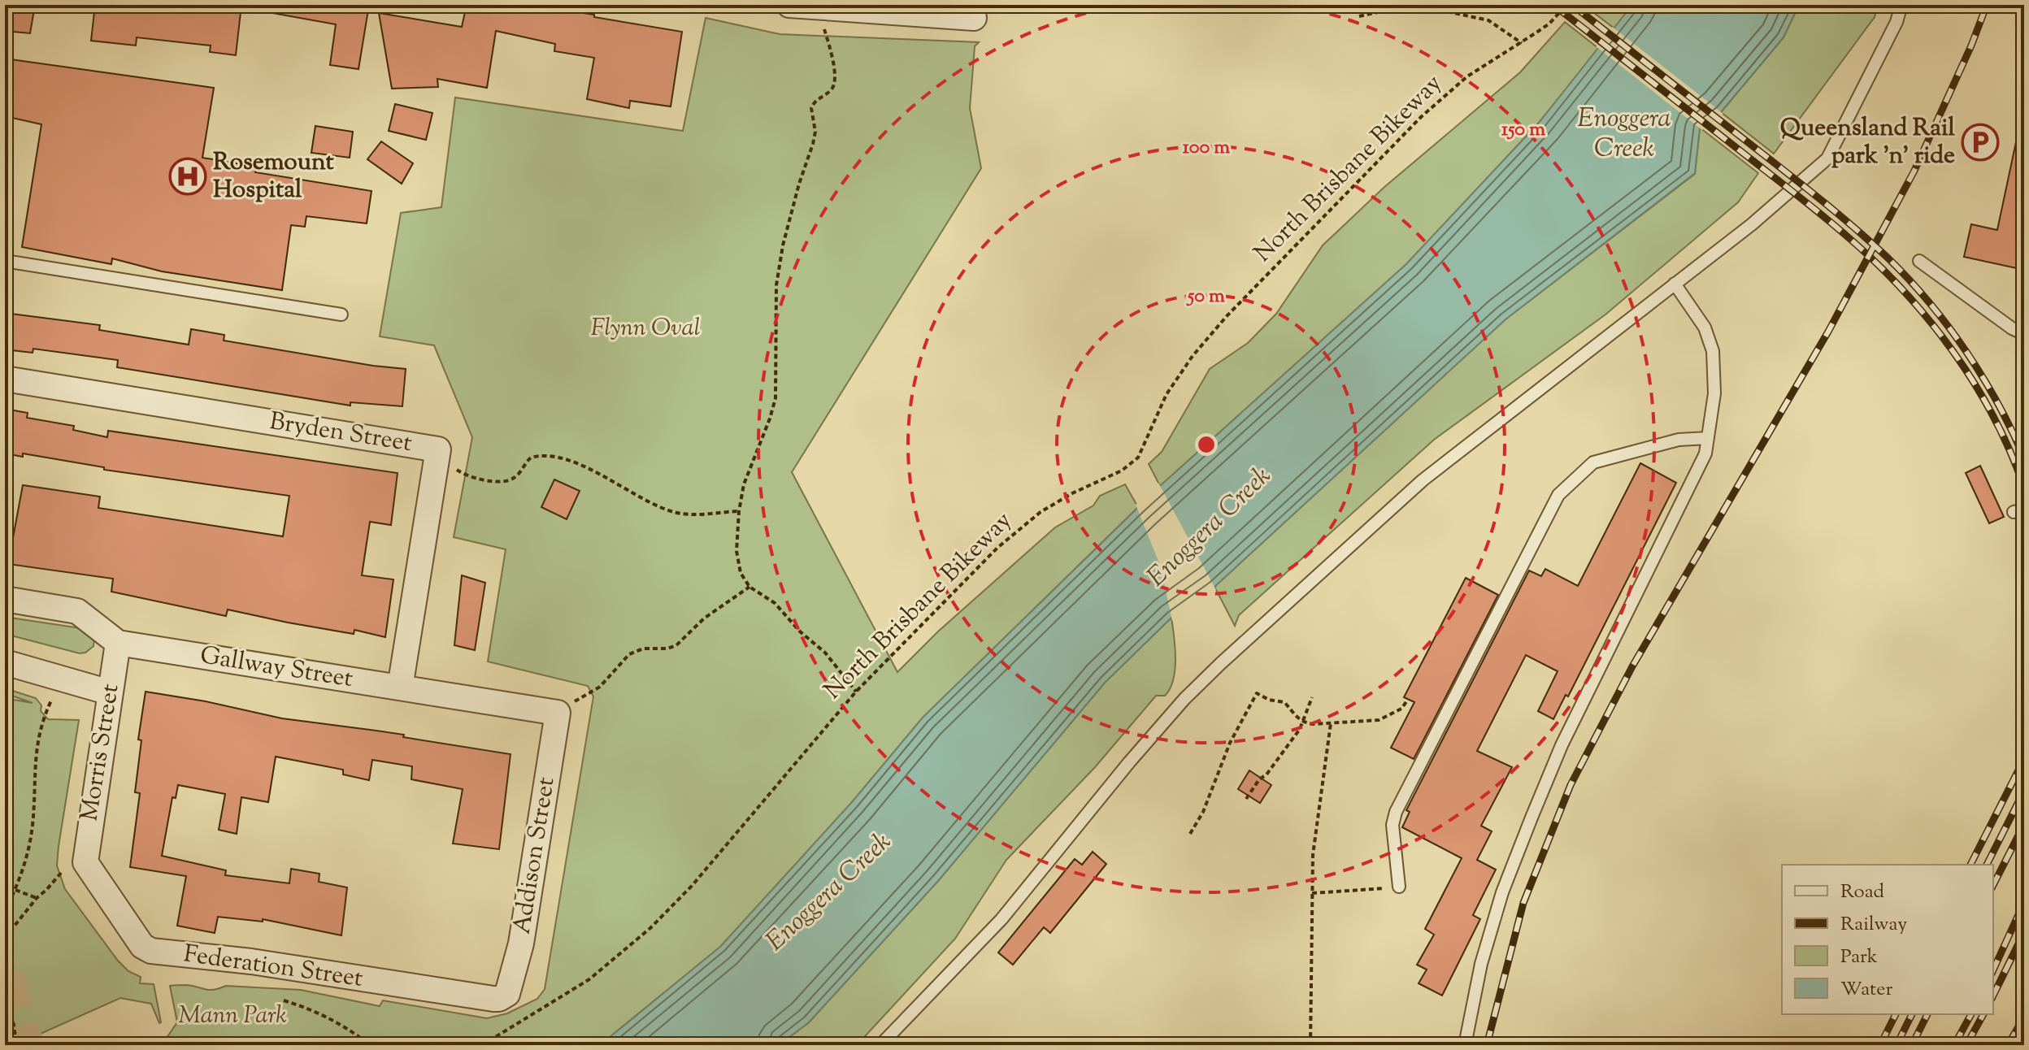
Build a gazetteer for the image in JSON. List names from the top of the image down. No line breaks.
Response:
{"streets":{"street":["Bryden Street","Gallway Street","Morris Street","Addison Street","Federation Street"],"path":["North Brisbane Bikeway"]},"crossings":[["Bryden Street","Gallway Street"],["Gallway Street","Morris Street"],["Gallway Street","Addison Street"],["Morris Street","Federation Street"],["Addison Street","Federation Street"]],"water":["Enoggera Creek"],"parks":["Flynn Oval","Mann Park"],"places":{"parking":["Queensland Rail park 'n' ride"],"hospital":["Rosemount Hospital"]},"legend":["Road","Railway","Park","Water"],"rings":["150 m","100 m","50 m"]}
